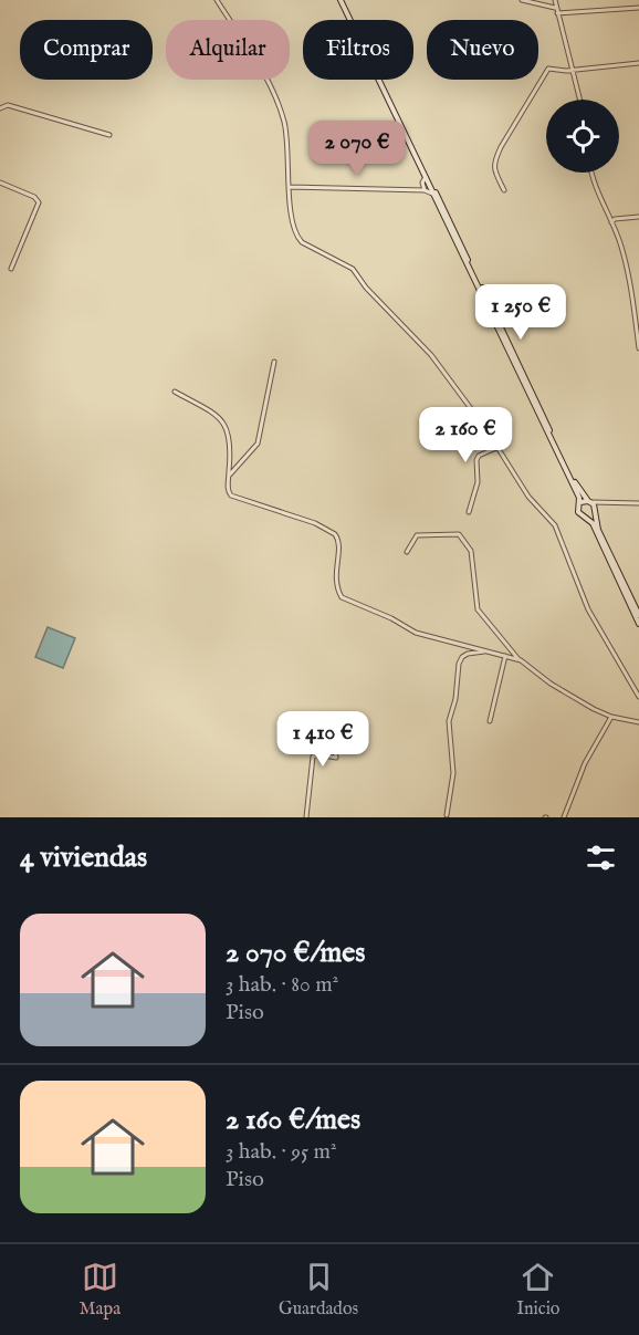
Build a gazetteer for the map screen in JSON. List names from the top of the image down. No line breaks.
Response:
{"page":{"chip":["Comprar","Alquilar","Filtros","Nuevo"],"price":["2 070 €","1 250 €","2 160 €","1 410 €"],"heading":"4 viviendas","list":[{"name":"2 070 €/mes","note":"3 hab. · 80 m² · Piso"},{"name":"2 160 €/mes","note":"3 hab. · 95 m² · Piso"}],"tabs":["Mapa","Guardados","Inicio"]}}
